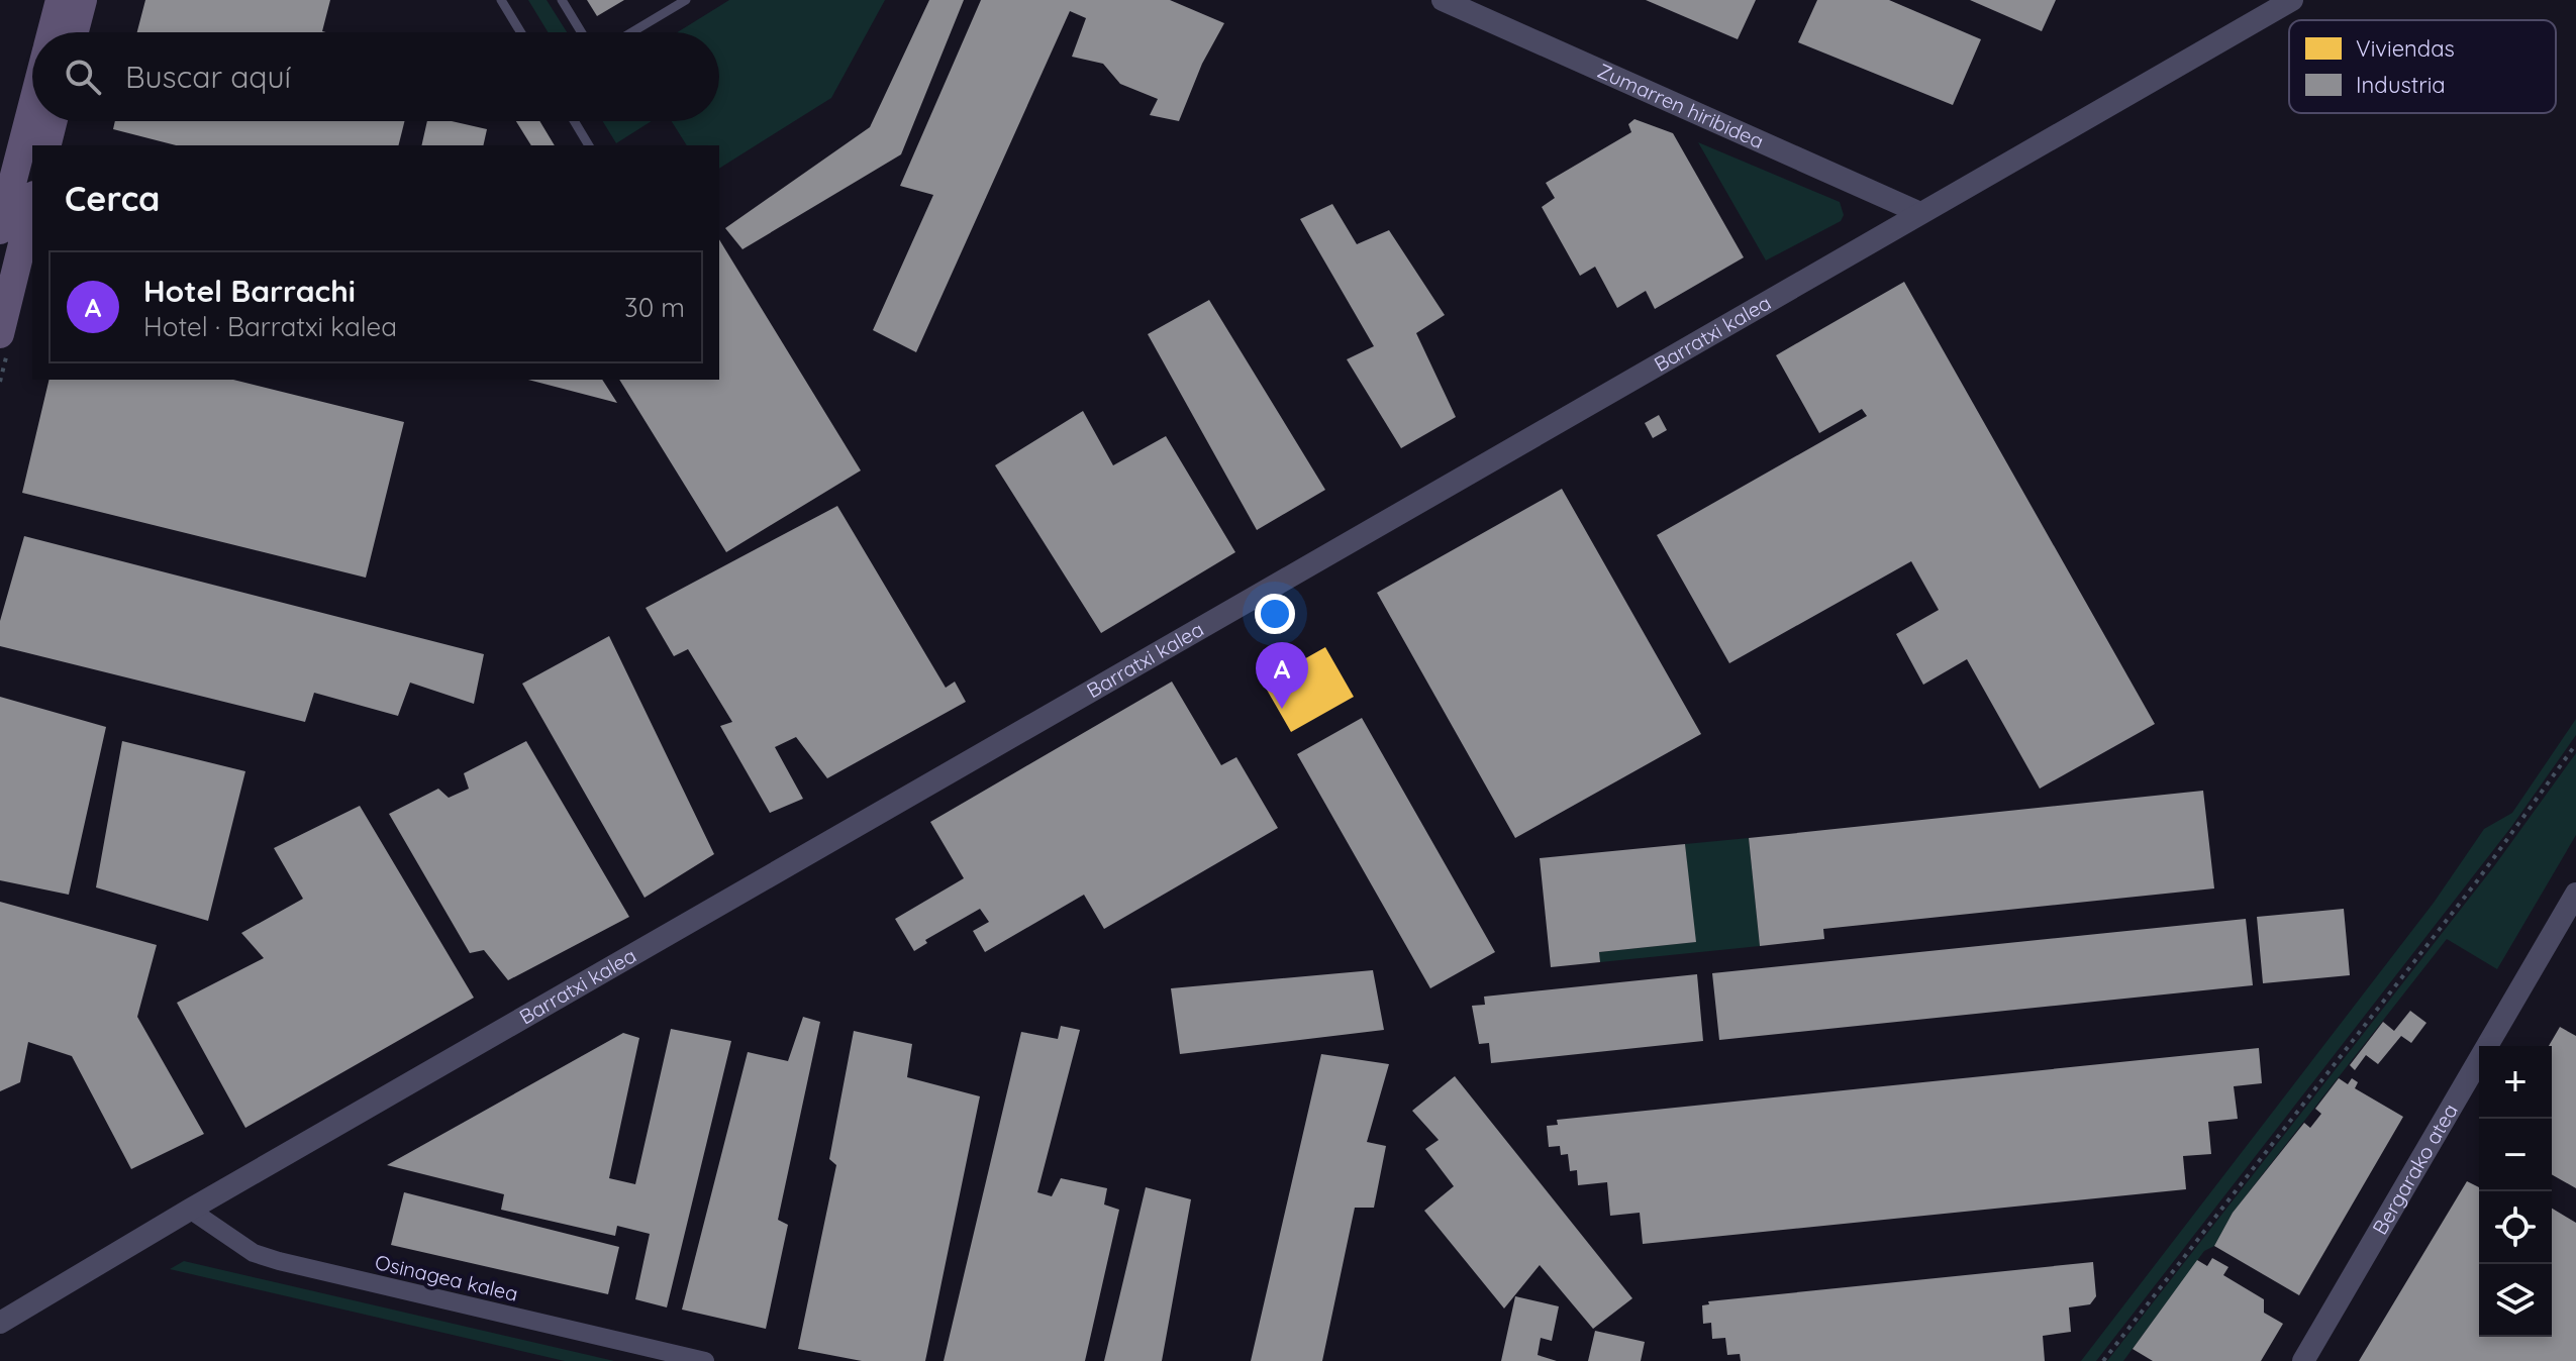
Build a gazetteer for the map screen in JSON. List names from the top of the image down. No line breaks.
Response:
{"streets":{"street":["Zumarren hiribidea","Barratxi kalea","Bergarako atea","Osinagea kalea"]},"crossings":[["Zumarren hiribidea","Barratxi kalea"],["Barratxi kalea","Osinagea kalea"]],"legend":["Viviendas","Industria"],"page":{"search":"Buscar aquí","heading":"Cerca","list":[{"mark":"A","name":"Hotel Barrachi","note":"Hotel · Barratxi kalea","value":"30 m"}],"pins":"A","map_buttons":["+","−"]}}
